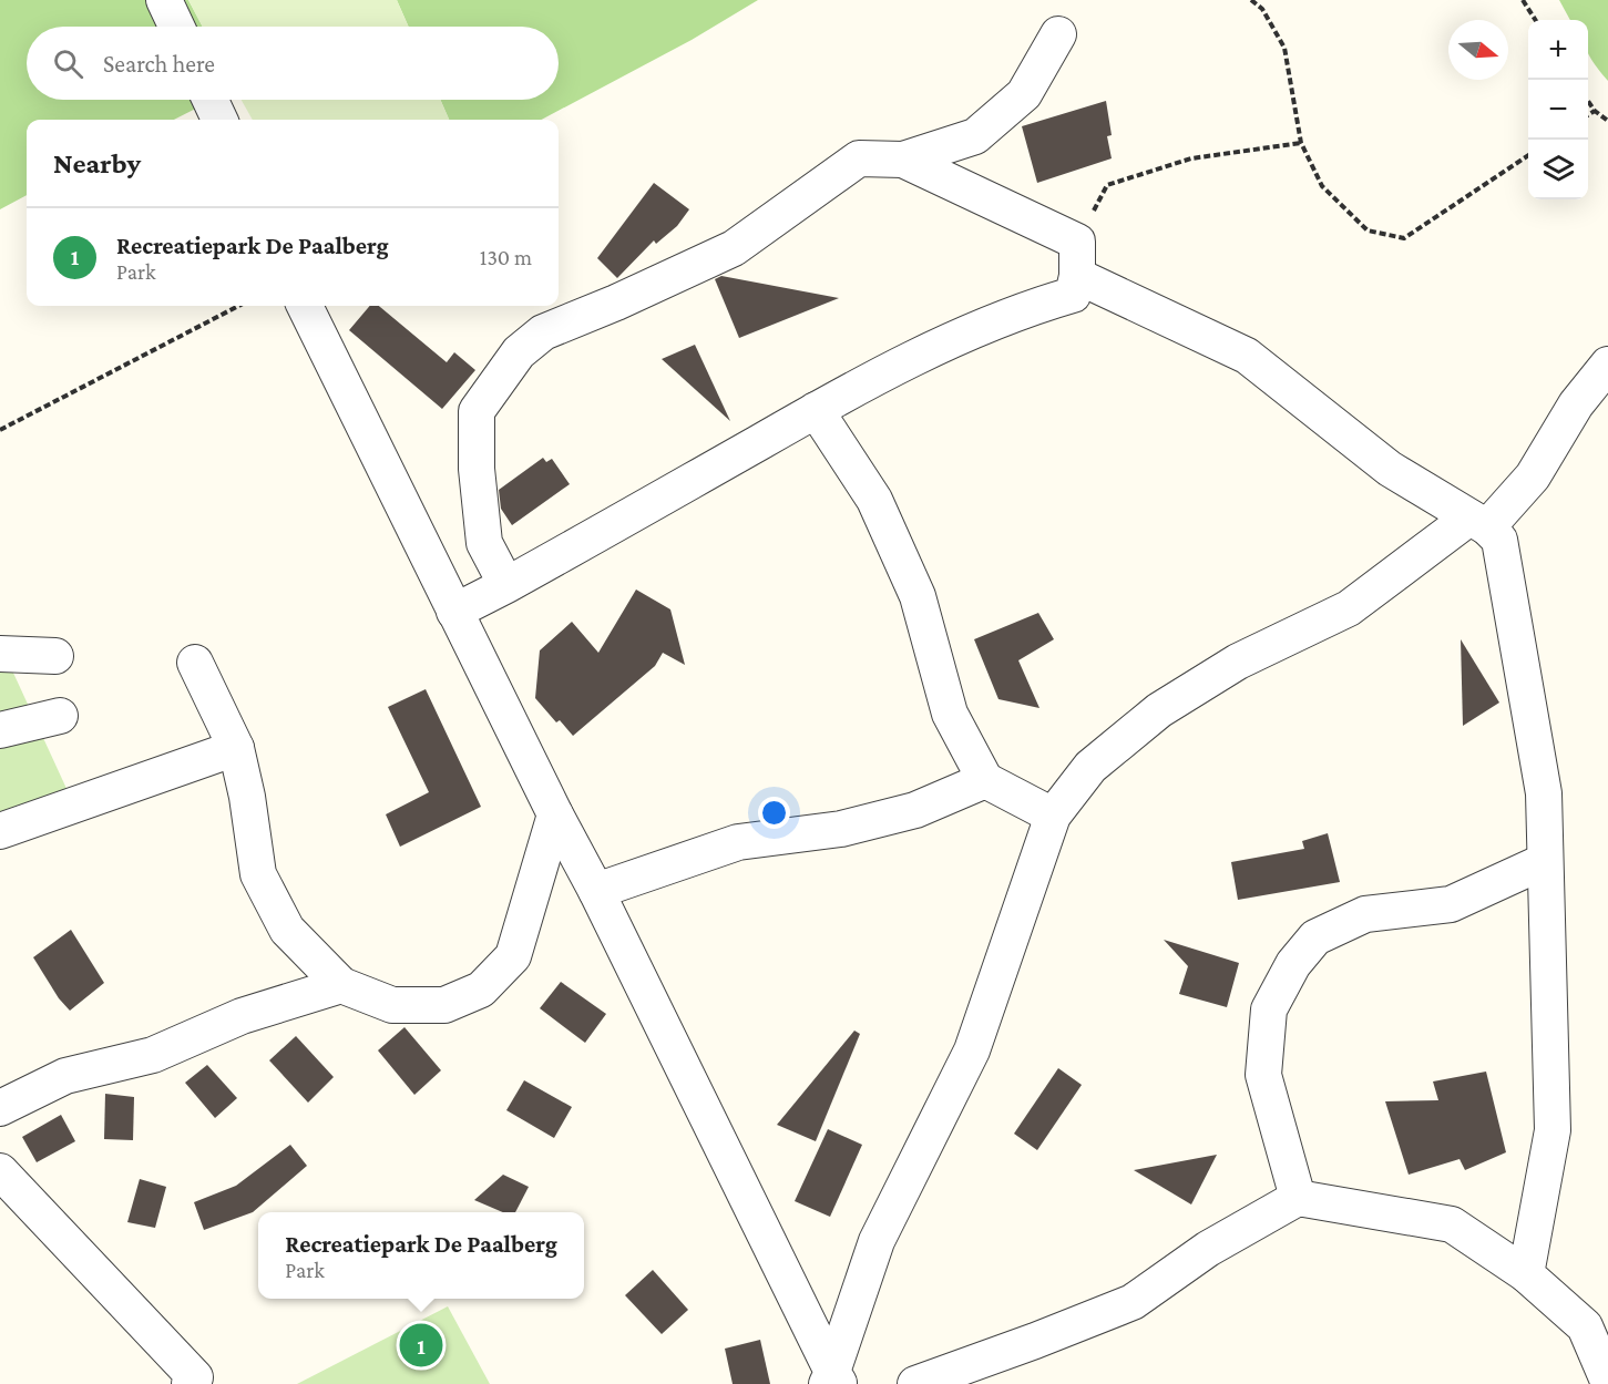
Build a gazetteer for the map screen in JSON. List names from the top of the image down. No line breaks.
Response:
{"north":"right","page":{"map_buttons":["+","−"],"search":"Search here","heading":"Nearby","list":[{"mark":"1","name":"Recreatiepark De Paalberg","note":"Park","value":"130 m"}],"popup":["Recreatiepark De Paalberg","Park"],"pins":"1"}}
